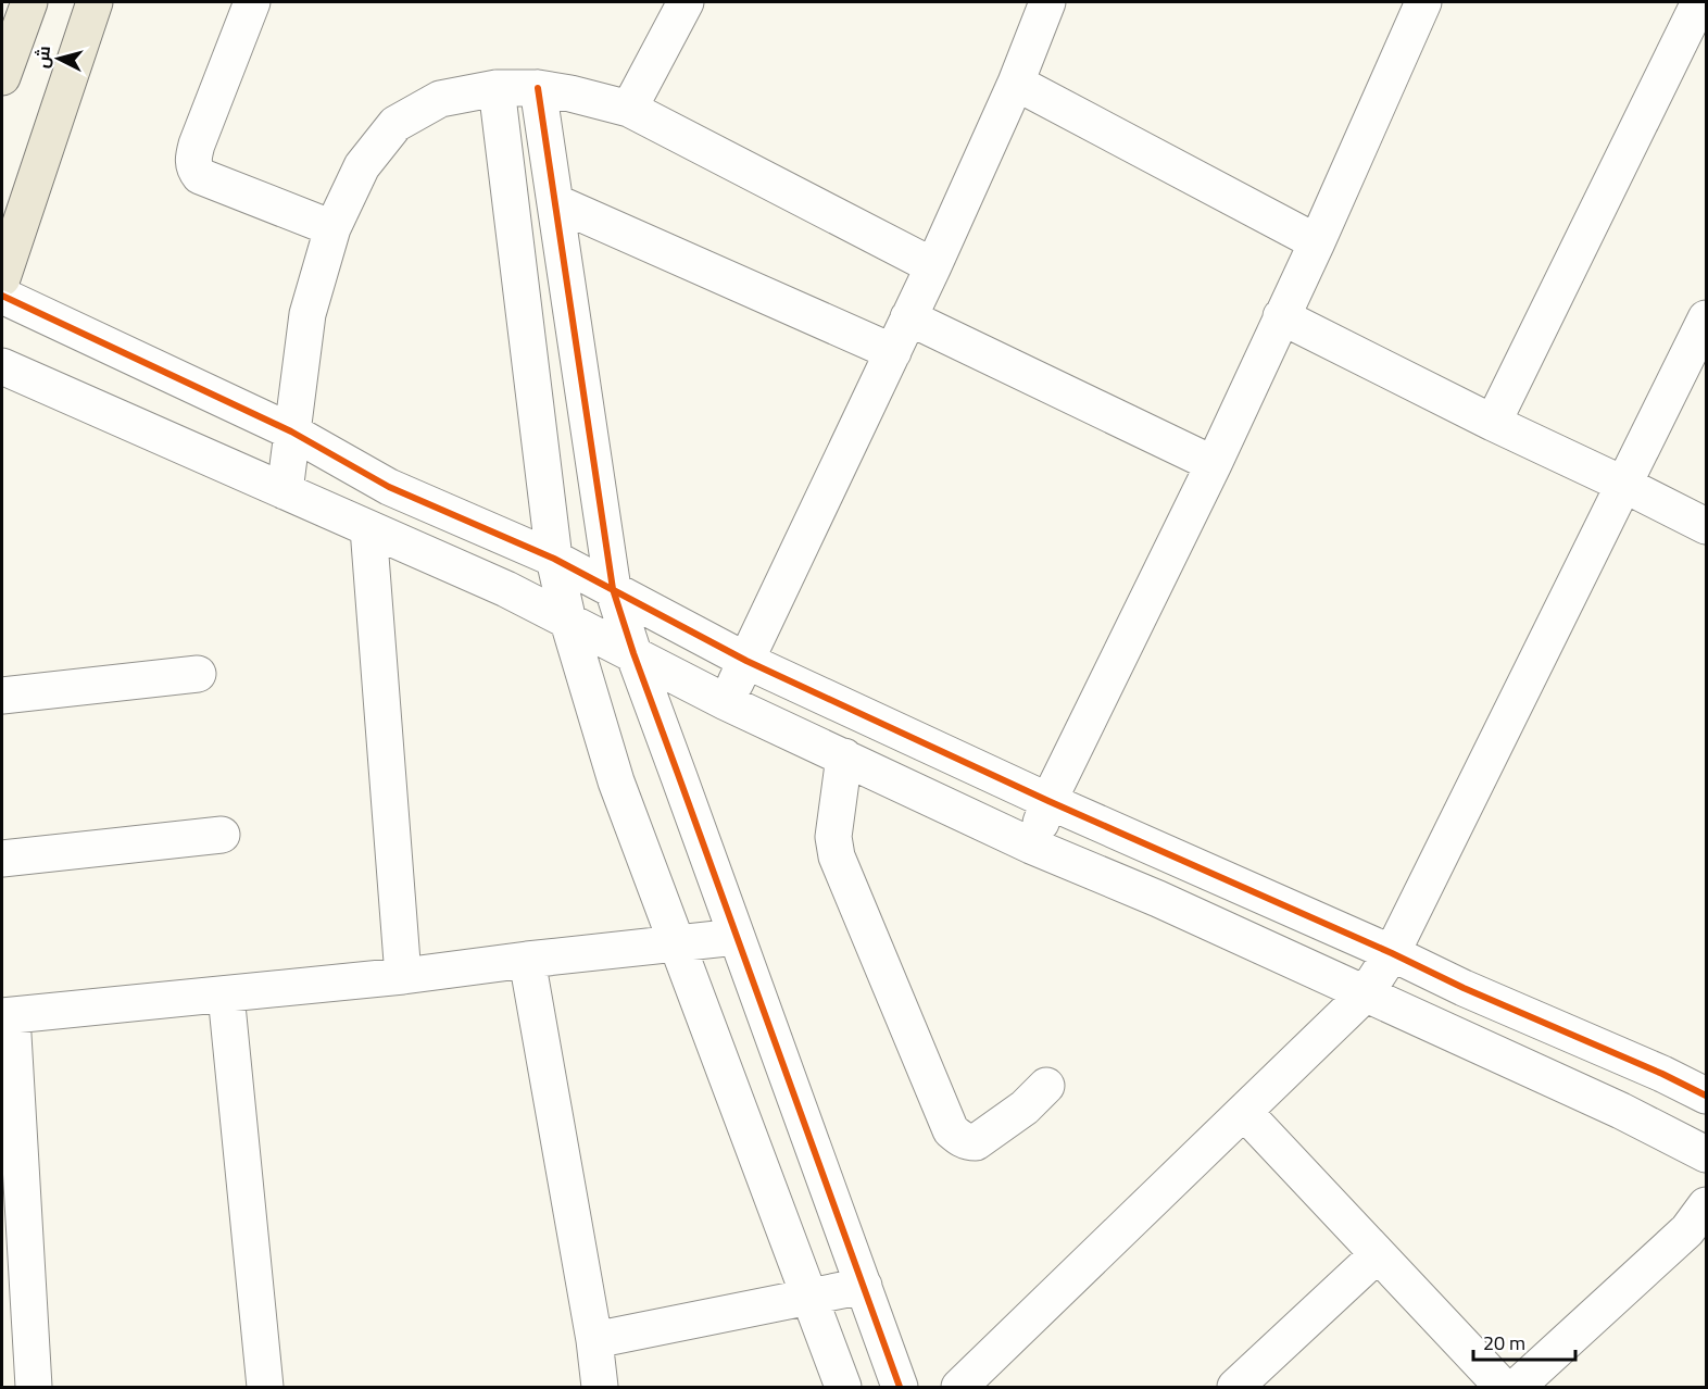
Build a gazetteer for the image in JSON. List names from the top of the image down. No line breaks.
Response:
{"scale_bar":"20 m","north":"left"}
